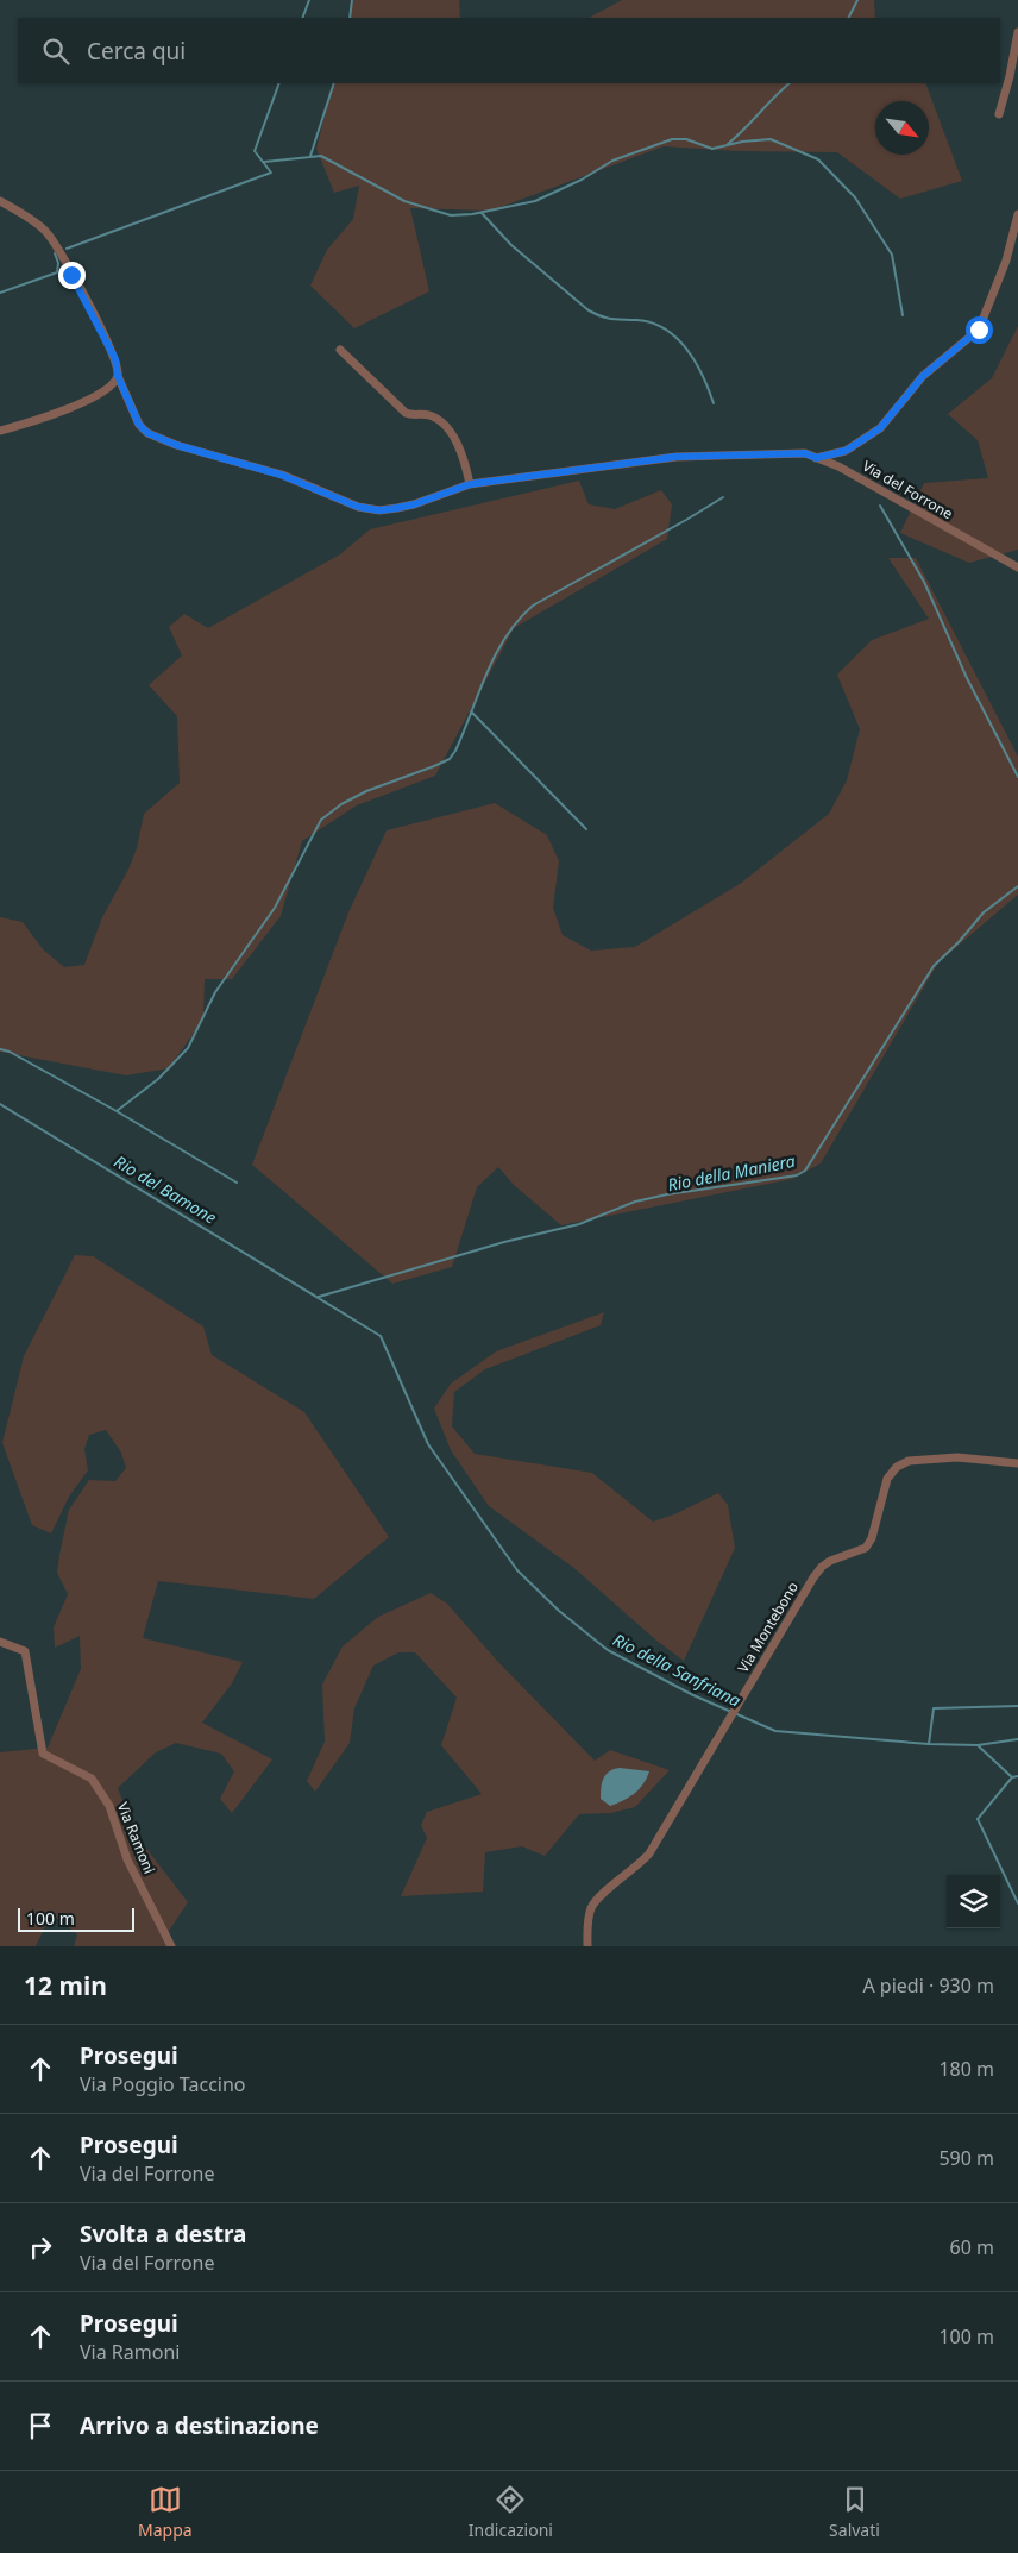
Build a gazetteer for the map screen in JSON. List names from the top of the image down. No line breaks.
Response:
{"streets":{"street":["Via del Forrone","Via Montebono","Via Ramoni"]},"water":["Rio della Maniera","Rio del Bamone","Rio della Sanfriana"],"scale_bar":"100 m","north":"bottom right","page":{"search":"Cerca qui","scale":"100 m","heading":["12 min","A piedi · 930 m"],"list":[["Prosegui","Via Poggio Taccino","180 m"],["Prosegui","Via del Forrone","590 m"],["Svolta a destra","Via del Forrone","60 m"],["Prosegui","Via Ramoni","100 m"],"Arrivo a destinazione"],"nav":["Mappa","Indicazioni","Salvati"]}}
